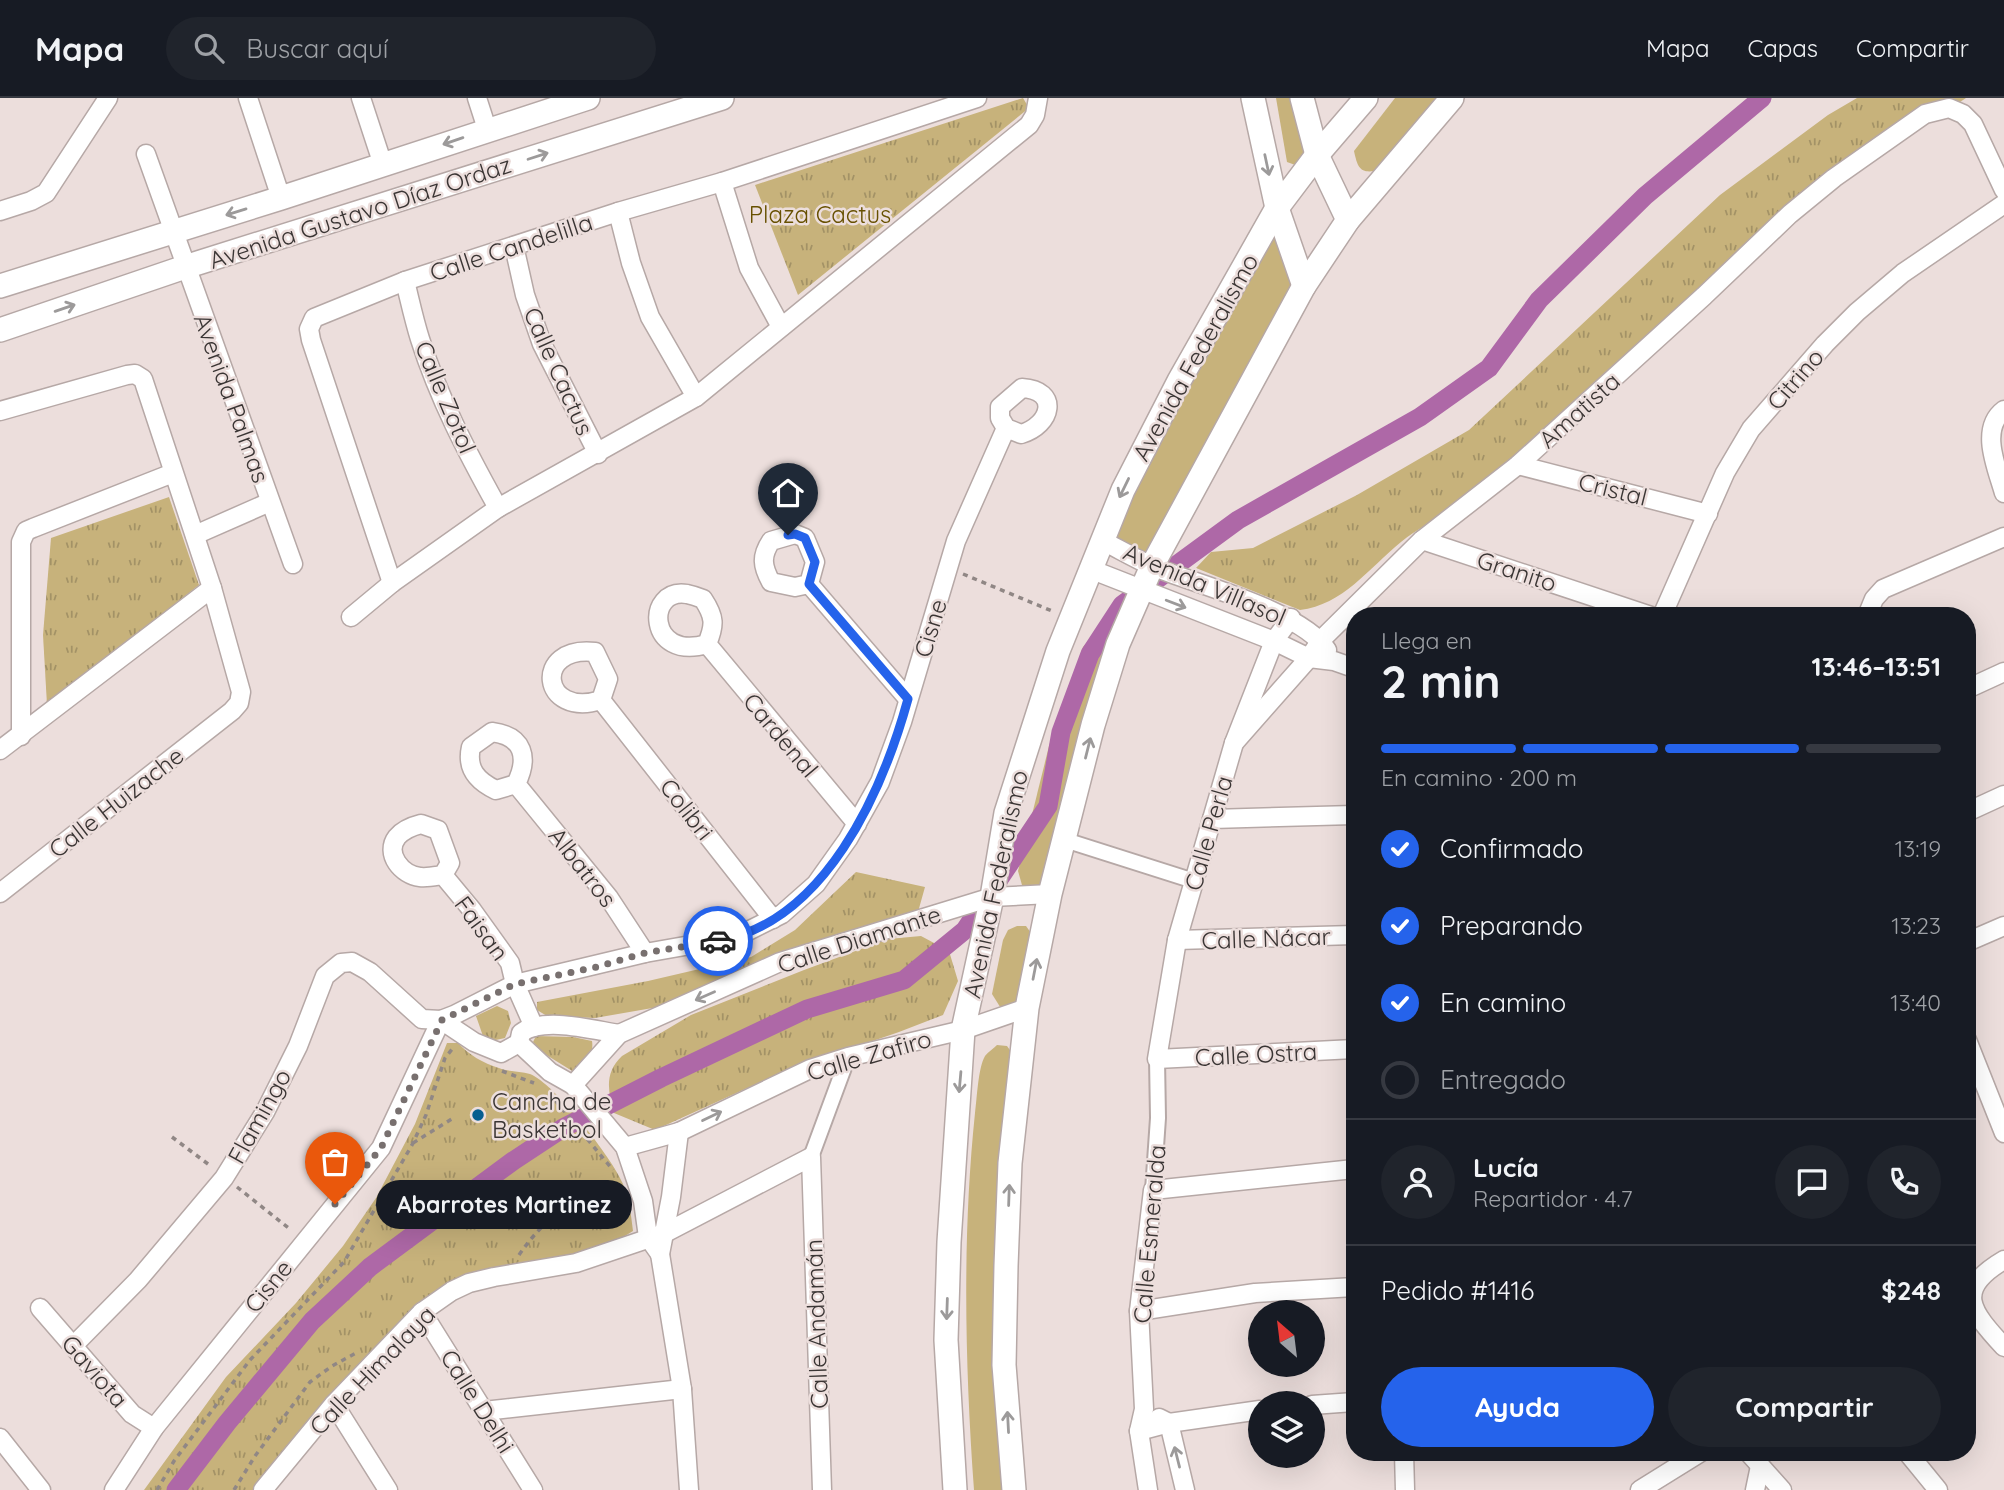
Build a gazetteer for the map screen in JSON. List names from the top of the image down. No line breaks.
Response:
{"streets":{"street":["Avenida Gustavo Díaz Ordaz","Calle Candelilla","Avenida Federalismo","Calle Cactus","Citrino","Calle Zotol","Avenida Palmas","Amatista","Cristal","Granito","Avenida Villasol","Cisne","Cardenal","Calle Huizache","Colibri","Calle Perla","Albatros","Faisan","Calle Nácar","Calle Diamante","Calle Ostra","Calle Zafiro","Flamingo","Calle Esmeralda","Calle Andamán","Calle Himalaya","Gaviota","Calle Delhi"]},"crossings":[["Avenida Gustavo Díaz Ordaz","Avenida Palmas"],["Calle Candelilla","Calle Cactus"],["Calle Candelilla","Calle Zotol"],["Avenida Federalismo","Avenida Villasol"],["Avenida Federalismo","Calle Diamante"],["Avenida Federalismo","Calle Zafiro"],["Citrino","Cristal"],["Amatista","Cristal"],["Amatista","Granito"],["Amatista","Avenida Villasol"],["Amatista","Calle Perla"],["Avenida Villasol","Calle Perla"],["Cisne","Cardenal"],["Cisne","Colibri"],["Cisne","Albatros"],["Cisne","Faisan"],["Cisne","Flamingo"],["Cisne","Gaviota"],["Calle Perla","Calle Nácar"],["Calle Perla","Calle Ostra"],["Calle Perla","Calle Esmeralda"],["Calle Ostra","Calle Esmeralda"],["Flamingo","Gaviota"],["Calle Andamán","Calle Himalaya"],["Calle Himalaya","Calle Delhi"]],"one_way":["Calle Diamante","Calle Zafiro"],"parks":["Plaza Cactus"],"places":["Cancha de Basketbol","Abarrotes Martinez"],"north":"top left","page":{"header":"Mapa","search":"Buscar aquí","nav":["Mapa","Capas","Compartir"],"heading":["2 min","Llega en","13:46–13:51"],"panel":["Lucía","Repartidor · 4.7","Pedido #1416","$248"],"bar":"En camino · 200 m","list":[["Confirmado","13:19"],["Preparando","13:23"],["En camino","13:40"],"Entregado"],"bubble":"Abarrotes Martinez","buttons":["Ayuda","Compartir"]}}
